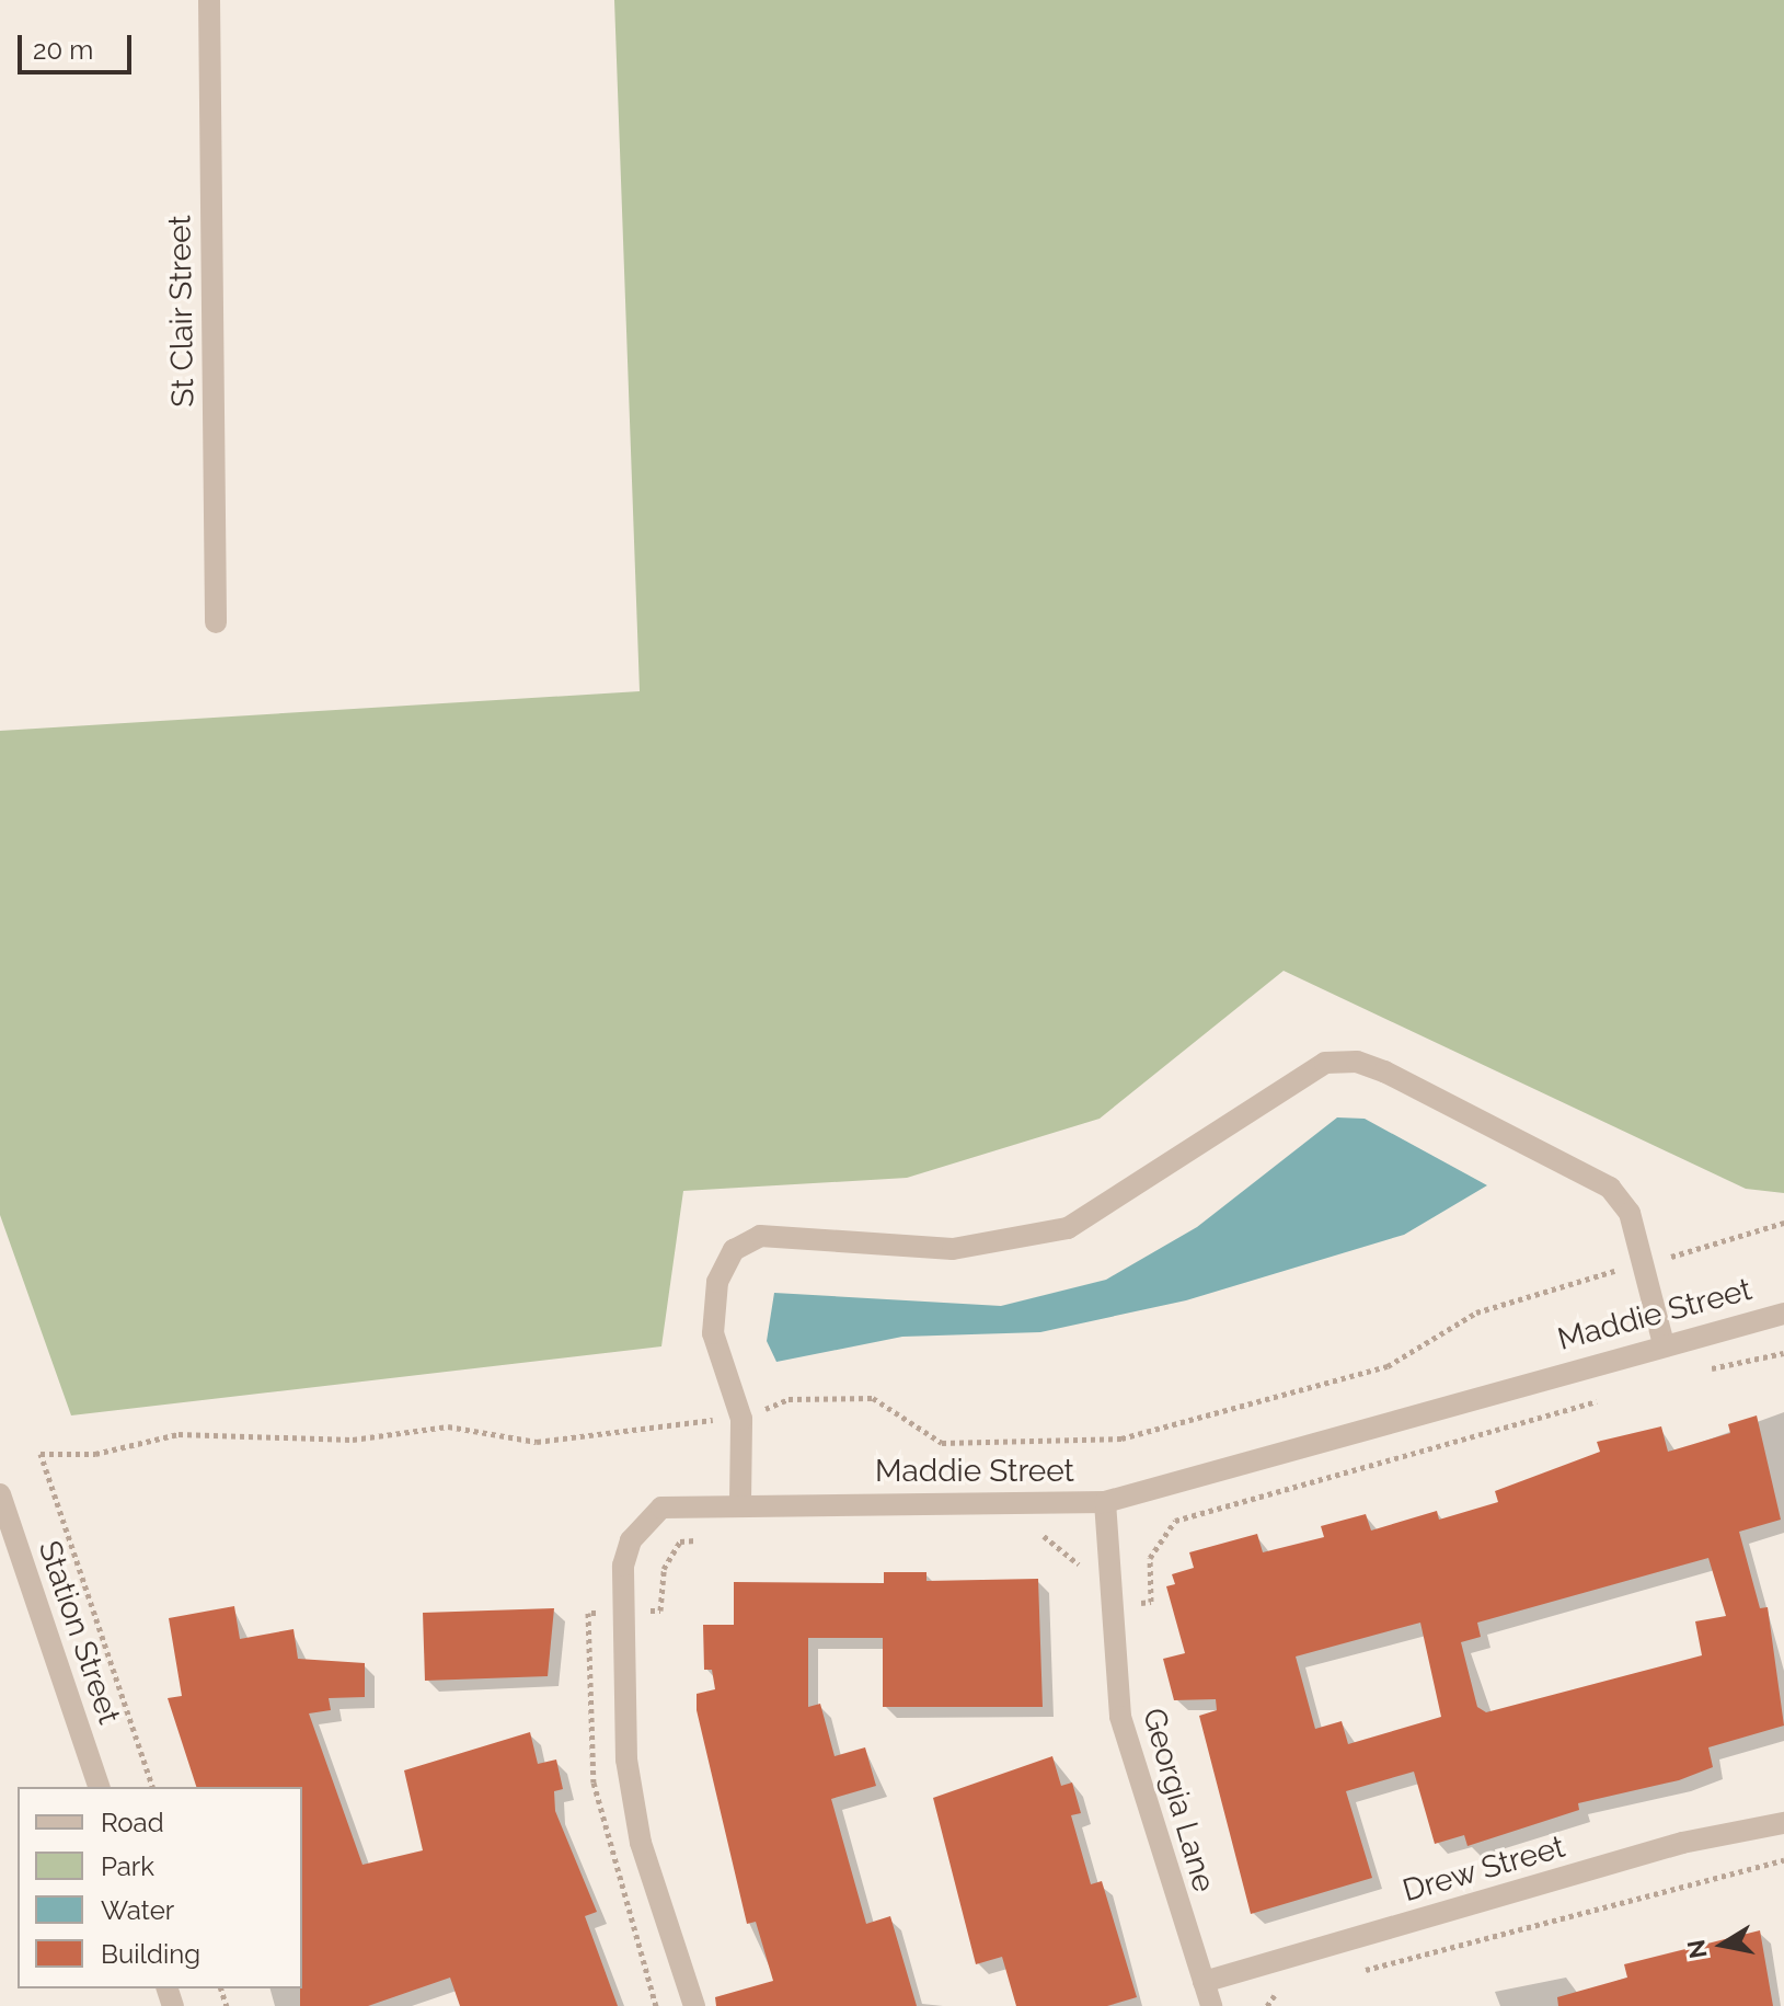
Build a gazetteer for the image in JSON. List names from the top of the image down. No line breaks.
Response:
{"streets":{"street":["St Clair Street","Maddie Street","Station Street","Georgia Lane","Drew Street"]},"crossings":[["Maddie Street","Georgia Lane"],["Georgia Lane","Drew Street"]],"legend":["Road","Park","Water","Building"],"scale_bar":"20 m","north":"left"}
